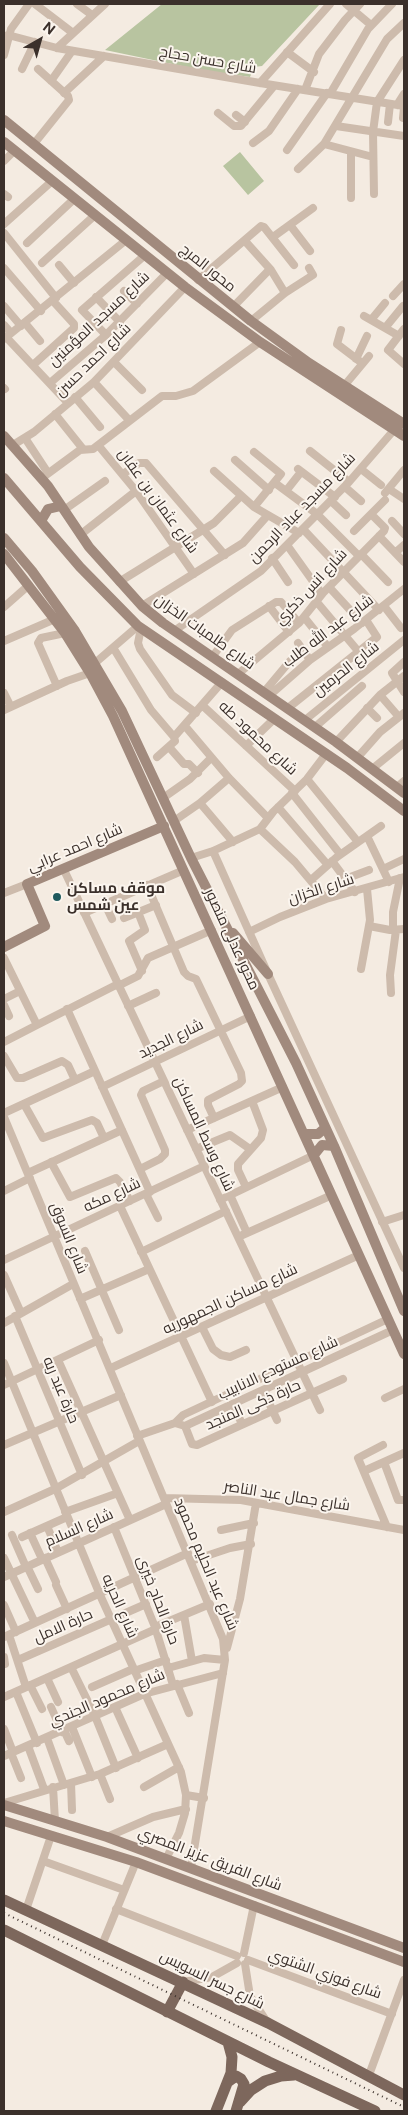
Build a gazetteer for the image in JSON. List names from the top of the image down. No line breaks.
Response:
{"streets":{"main road":["محور المرج","شارع طلمبات الخزان","شارع احمد عرابي","محور عدلى منصور","شارع الفريق عزيز المصري","شارع جسر السويس"],"street":["شارع حسن حجاج","شارع مسجد المؤمنين","شارع احمد حسن","شارع عثمان بن عفان","شارع مسجد عباد الرحمن","شارع انس ذكري","شارع عبد الله طلب","شارع الحرمين","شارع محمود طه","شارع الخزان","شارع الجديد","شارع وسط المساكن","شارع مكه","شارع السوق","شارع مساكن الجمهوريه","شارع مستودع الانابيب","حارة عبد ربه","حارة ذكى المنجد","شارع جمال عبد الناصر","شارع السلام","شارع عبد الحليم محمود","حارة الحاج خيرى","شارع الحريه","حارة الامل","شارع محمود الجندي","شارع فوزي الشتوي"]},"crossings":[["محور المرج","شارع مسجد المؤمنين"],["محور المرج","شارع احمد حسن"],["محور المرج","شارع مسجد عباد الرحمن"],["شارع احمد حسن","شارع طلمبات الخزان"],["شارع مسجد عباد الرحمن","شارع طلمبات الخزان"],["شارع انس ذكري","شارع طلمبات الخزان"],["شارع عبد الله طلب","شارع طلمبات الخزان"],["شارع طلمبات الخزان","شارع الحرمين"],["شارع احمد عرابي","محور عدلى منصور"],["شارع احمد عرابي","شارع وسط المساكن"],["محور عدلى منصور","شارع الجديد"],["محور عدلى منصور","شارع مساكن الجمهوريه"],["محور عدلى منصور","شارع مستودع الانابيب"],["شارع الجديد","شارع وسط المساكن"],["شارع وسط المساكن","شارع مكه"],["شارع وسط المساكن","شارع مساكن الجمهوريه"],["شارع وسط المساكن","شارع مستودع الانابيب"],["شارع وسط المساكن","حارة ذكى المنجد"],["شارع مكه","شارع السوق"],["شارع السوق","شارع مساكن الجمهوريه"],["شارع السوق","شارع عبد الحليم محمود"],["شارع مساكن الجمهوريه","شارع عبد الحليم محمود"],["شارع مستودع الانابيب","حارة عبد ربه"],["شارع مستودع الانابيب","حارة ذكى المنجد"],["شارع مستودع الانابيب","شارع عبد الحليم محمود"],["شارع مستودع الانابيب","شارع الحريه"],["شارع جمال عبد الناصر","شارع السلام"],["شارع جمال عبد الناصر","شارع عبد الحليم محمود"],["شارع السلام","شارع عبد الحليم محمود"],["شارع السلام","حارة الحاج خيرى"],["شارع السلام","شارع الحريه"],["شارع عبد الحليم محمود","شارع محمود الجندي"],["شارع عبد الحليم محمود","شارع الفريق عزيز المصري"],["حارة الحاج خيرى","حارة الامل"],["حارة الحاج خيرى","شارع محمود الجندي"],["شارع الحريه","حارة الامل"],["شارع الحريه","شارع محمود الجندي"],["شارع الحريه","شارع الفريق عزيز المصري"]],"places":["موقف مساكن عين شمس"],"north":"top right"}
